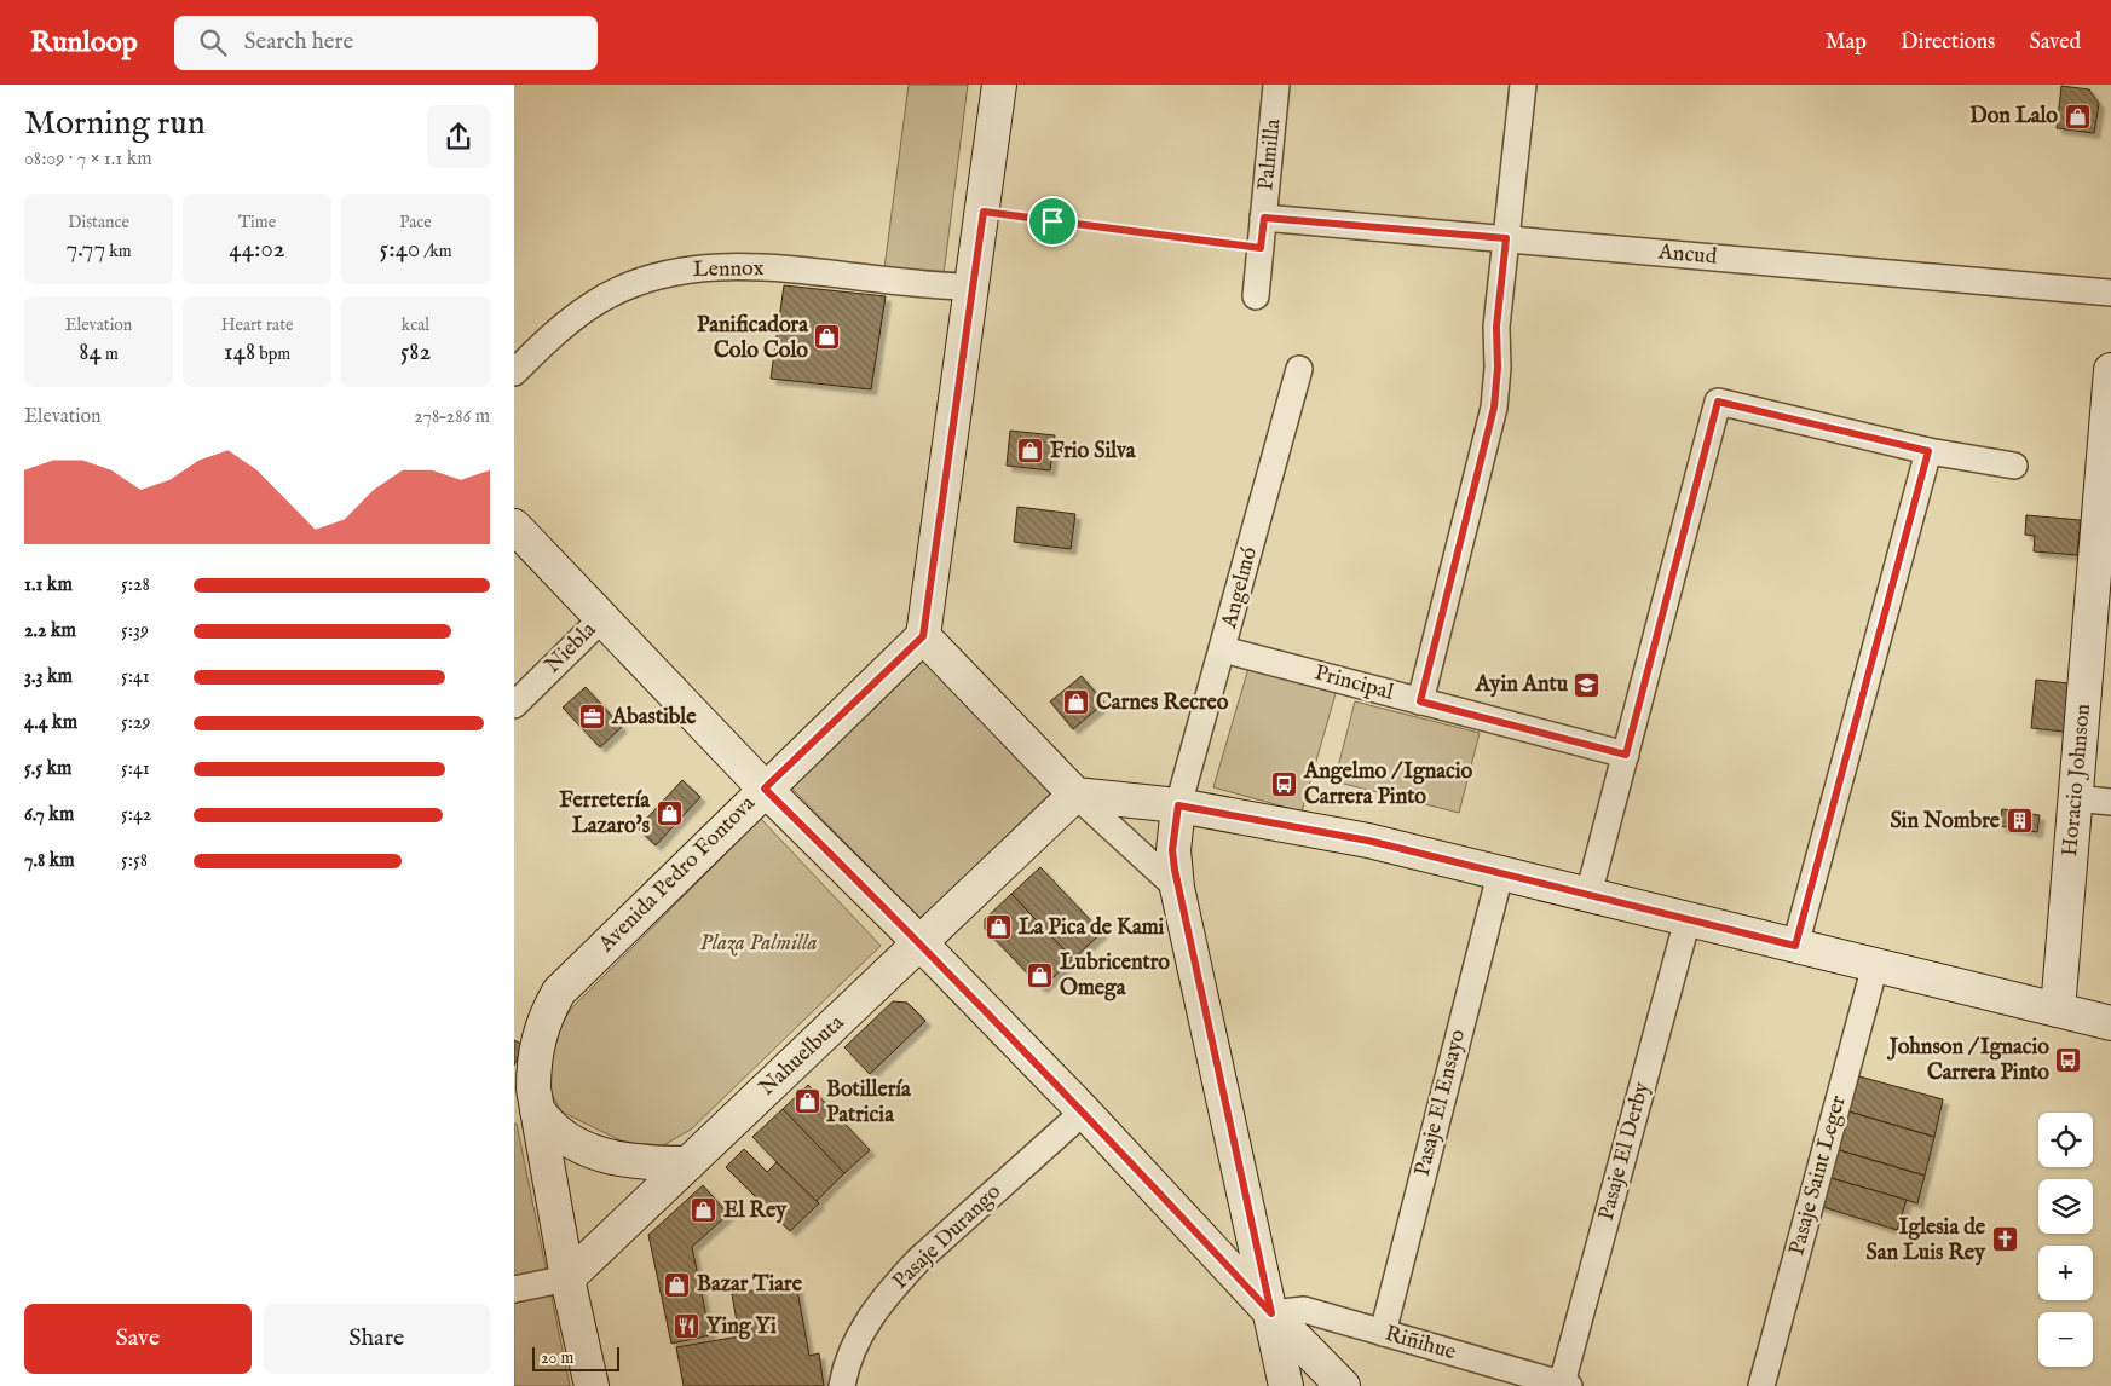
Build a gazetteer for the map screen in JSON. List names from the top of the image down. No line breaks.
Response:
{"streets":{"main road":["Horacio Johnson","Avenida Pedro Fontova","Nahuelbuta"],"street":["Palmilla","Ancud","Lennox","Angelmó","Niebla","Principal","Pasaje El Ensayo","Pasaje El Derby","Pasaje Saint Leger","Pasaje Durango","Riñihue"]},"crossings":[["Palmilla","Ancud"],["Angelmó","Principal"],["Avenida Pedro Fontova","Nahuelbuta"],["Pasaje El Ensayo","Riñihue"],["Pasaje El Derby","Riñihue"]],"parks":["Plaza Palmilla"],"places":{"shop":["Don Lalo","Panificadora Colo Colo","Frio Silva","Carnes Recreo","Ferretería Lazaro's","La Pica de Kami","Lubricentro Omega","Botillería Patricia","El Rey","Bazar Tiare"],"school or university":["Ayin Antu"],"office":["Abastible"],"bus stop":["Angelmo / Ignacio Carrera Pinto","Johnson / Ignacio Carrera Pinto"],"building":["Sin Nombre"],"church":["Iglesia de San Luis Rey"],"restaurant":["Ying Yi"]},"scale_bar":"20 m","page":{"header":"Runloop","search":"Search here","nav":["Map","Directions","Saved"],"heading":["Morning run","08:09 · 7 × 1.1 km"],"stats":[["Distance","7.77 km"],["Time","44:02"],["Pace","5:40 /km"],["Elevation","84 m"],["Heart rate","148 bpm"],["kcal","582"]],"chart":["Elevation","278–286 m"],"list":[{"name":"1.1 km","note":"5:28"},{"name":"2.2 km","note":"5:39"},{"name":"3.3 km","note":"5:41"},{"name":"4.4 km","note":"5:29"},{"name":"5.5 km","note":"5:41"},{"name":"6.7 km","note":"5:42"},{"name":"7.8 km","note":"5:58"}],"map_buttons":["+","−"],"buttons":["Save","Share"],"scale":"20 m"}}
